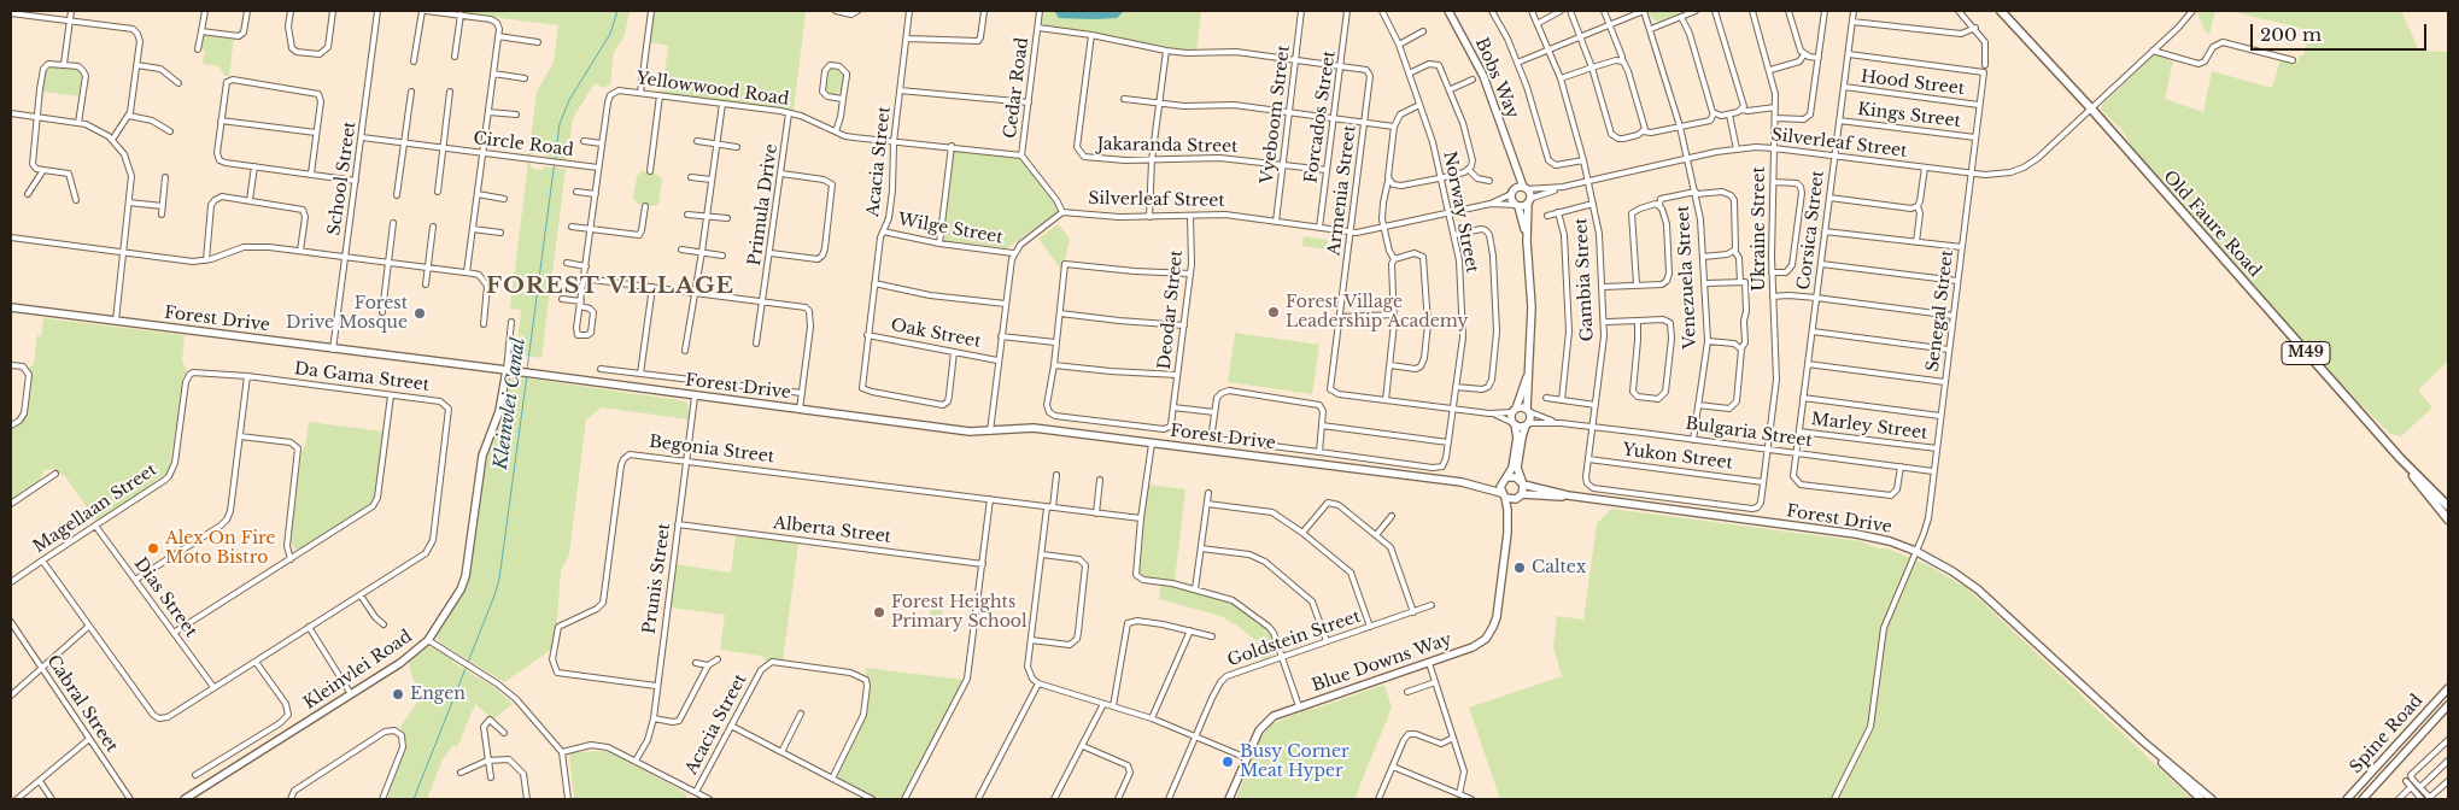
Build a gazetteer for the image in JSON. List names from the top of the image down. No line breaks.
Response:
{"streets":{"main road":["Old Faure Road","M49"],"street":["Bobs Way","Hood Street","Cedar Road","Yellowwood Road","Vyeboom Street","Kings Street","Forcados Street","Silverleaf Street","Circle Road","Jakaranda Street","Acacia Street","School Street","Armenia Street","Primula Drive","Norway Street","Wilge Street","Ukraine Street","Corsica Street","Venezuela Street","Gambia Street","Deodar Street","Senegal Street","Forest Drive","Oak Street","Da Gama Street","Marley Street","Bulgaria Street","Begonia Street","Yukon Street","Magellaan Street","Alberta Street","Prunis Street","Dias Street","Goldstein Street","Blue Downs Way","Kleinvlei Road","Cabral Street","Spine Road"]},"crossings":[["Bobs Way","Silverleaf Street"],["Hood Street","Corsica Street"],["Hood Street","Senegal Street"],["Cedar Road","Yellowwood Road"],["Cedar Road","Silverleaf Street"],["Yellowwood Road","Acacia Street"],["Yellowwood Road","Primula Drive"],["Vyeboom Street","Silverleaf Street"],["Vyeboom Street","Jakaranda Street"],["Kings Street","Corsica Street"],["Kings Street","Senegal Street"],["Forcados Street","Silverleaf Street"],["Forcados Street","Jakaranda Street"],["Forcados Street","Armenia Street"],["Silverleaf Street","Armenia Street"],["Silverleaf Street","Norway Street"],["Silverleaf Street","Old Faure Road"],["Silverleaf Street","Ukraine Street"],["Silverleaf Street","Corsica Street"],["Silverleaf Street","Venezuela Street"],["Silverleaf Street","Gambia Street"],["Silverleaf Street","Deodar Street"],["Silverleaf Street","Senegal Street"],["Circle Road","School Street"],["Acacia Street","Wilge Street"],["Acacia Street","Oak Street"],["School Street","Forest Drive"],["Ukraine Street","Gambia Street"],["Ukraine Street","Bulgaria Street"],["Ukraine Street","Yukon Street"],["Corsica Street","Senegal Street"],["Corsica Street","Marley Street"],["Corsica Street","Bulgaria Street"],["Venezuela Street","Bulgaria Street"],["Gambia Street","Bulgaria Street"],["Gambia Street","Yukon Street"],["Senegal Street","Forest Drive"],["Senegal Street","Marley Street"],["Senegal Street","Bulgaria Street"],["Forest Drive","Prunis Street"],["Forest Drive","Blue Downs Way"],["Forest Drive","Kleinvlei Road"],["Da Gama Street","Magellaan Street"],["Da Gama Street","Dias Street"],["Begonia Street","Prunis Street"],["Magellaan Street","Dias Street"],["Alberta Street","Prunis Street"]],"districts":["FOREST VILLAGE"],"water":["Kleinvlei Canal"],"places":["Forest Village Leadership Academy","Forest Drive Mosque","Alex On Fire Moto Bistro","Caltex","Forest Heights Primary School","Engen","Busy Corner Meat Hyper"],"scale_bar":"200 m"}
